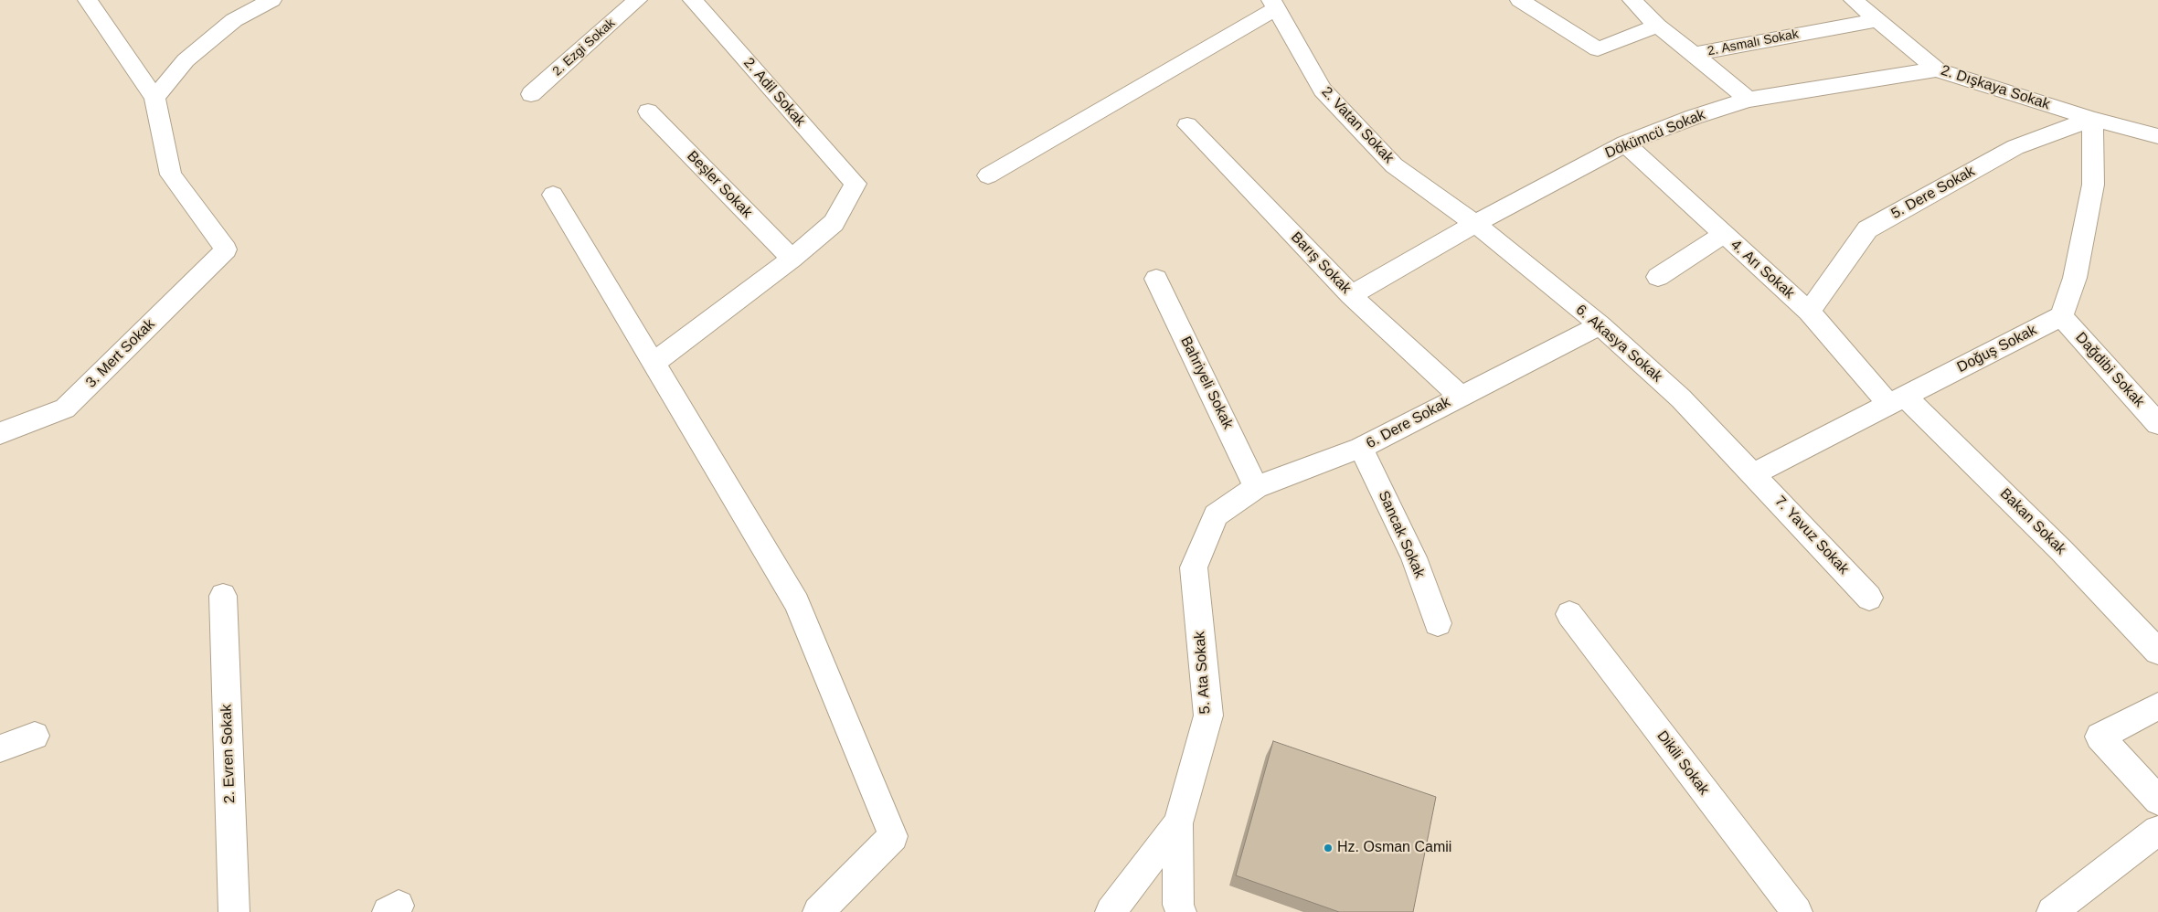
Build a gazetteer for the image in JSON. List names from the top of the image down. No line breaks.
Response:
{"streets":{"street":["2. Asmalı Sokak","2. Ezgi Sokak","2. Dışkaya Sokak","2. Adil Sokak","2. Vatan Sokak","Dökümcü Sokak","Beşler Sokak","5. Dere Sokak","Barış Sokak","4. Arı Sokak","6. Akasya Sokak","Doğuş Sokak","3. Mert Sokak","Dağdibi Sokak","Bahriyeli Sokak","6. Dere Sokak","Bakan Sokak","Sancak Sokak","7. Yavuz Sokak","5. Ata Sokak","2. Evren Sokak","Dikili Sokak"]},"crossings":[["2. Asmalı Sokak","2. Dışkaya Sokak"],["2. Dışkaya Sokak","Dökümcü Sokak"],["2. Dışkaya Sokak","5. Dere Sokak"],["2. Adil Sokak","Beşler Sokak"],["2. Vatan Sokak","Dökümcü Sokak"],["2. Vatan Sokak","6. Akasya Sokak"],["Dökümcü Sokak","Barış Sokak"],["Dökümcü Sokak","4. Arı Sokak"],["Dökümcü Sokak","6. Akasya Sokak"],["5. Dere Sokak","4. Arı Sokak"],["Barış Sokak","6. Dere Sokak"],["4. Arı Sokak","Doğuş Sokak"],["4. Arı Sokak","Bakan Sokak"],["6. Akasya Sokak","Doğuş Sokak"],["6. Akasya Sokak","6. Dere Sokak"],["6. Akasya Sokak","7. Yavuz Sokak"],["Doğuş Sokak","Dağdibi Sokak"],["Doğuş Sokak","Bakan Sokak"],["Doğuş Sokak","7. Yavuz Sokak"],["Bahriyeli Sokak","6. Dere Sokak"],["6. Dere Sokak","Sancak Sokak"],["6. Dere Sokak","5. Ata Sokak"]],"places":["Hz. Osman Camii"]}
